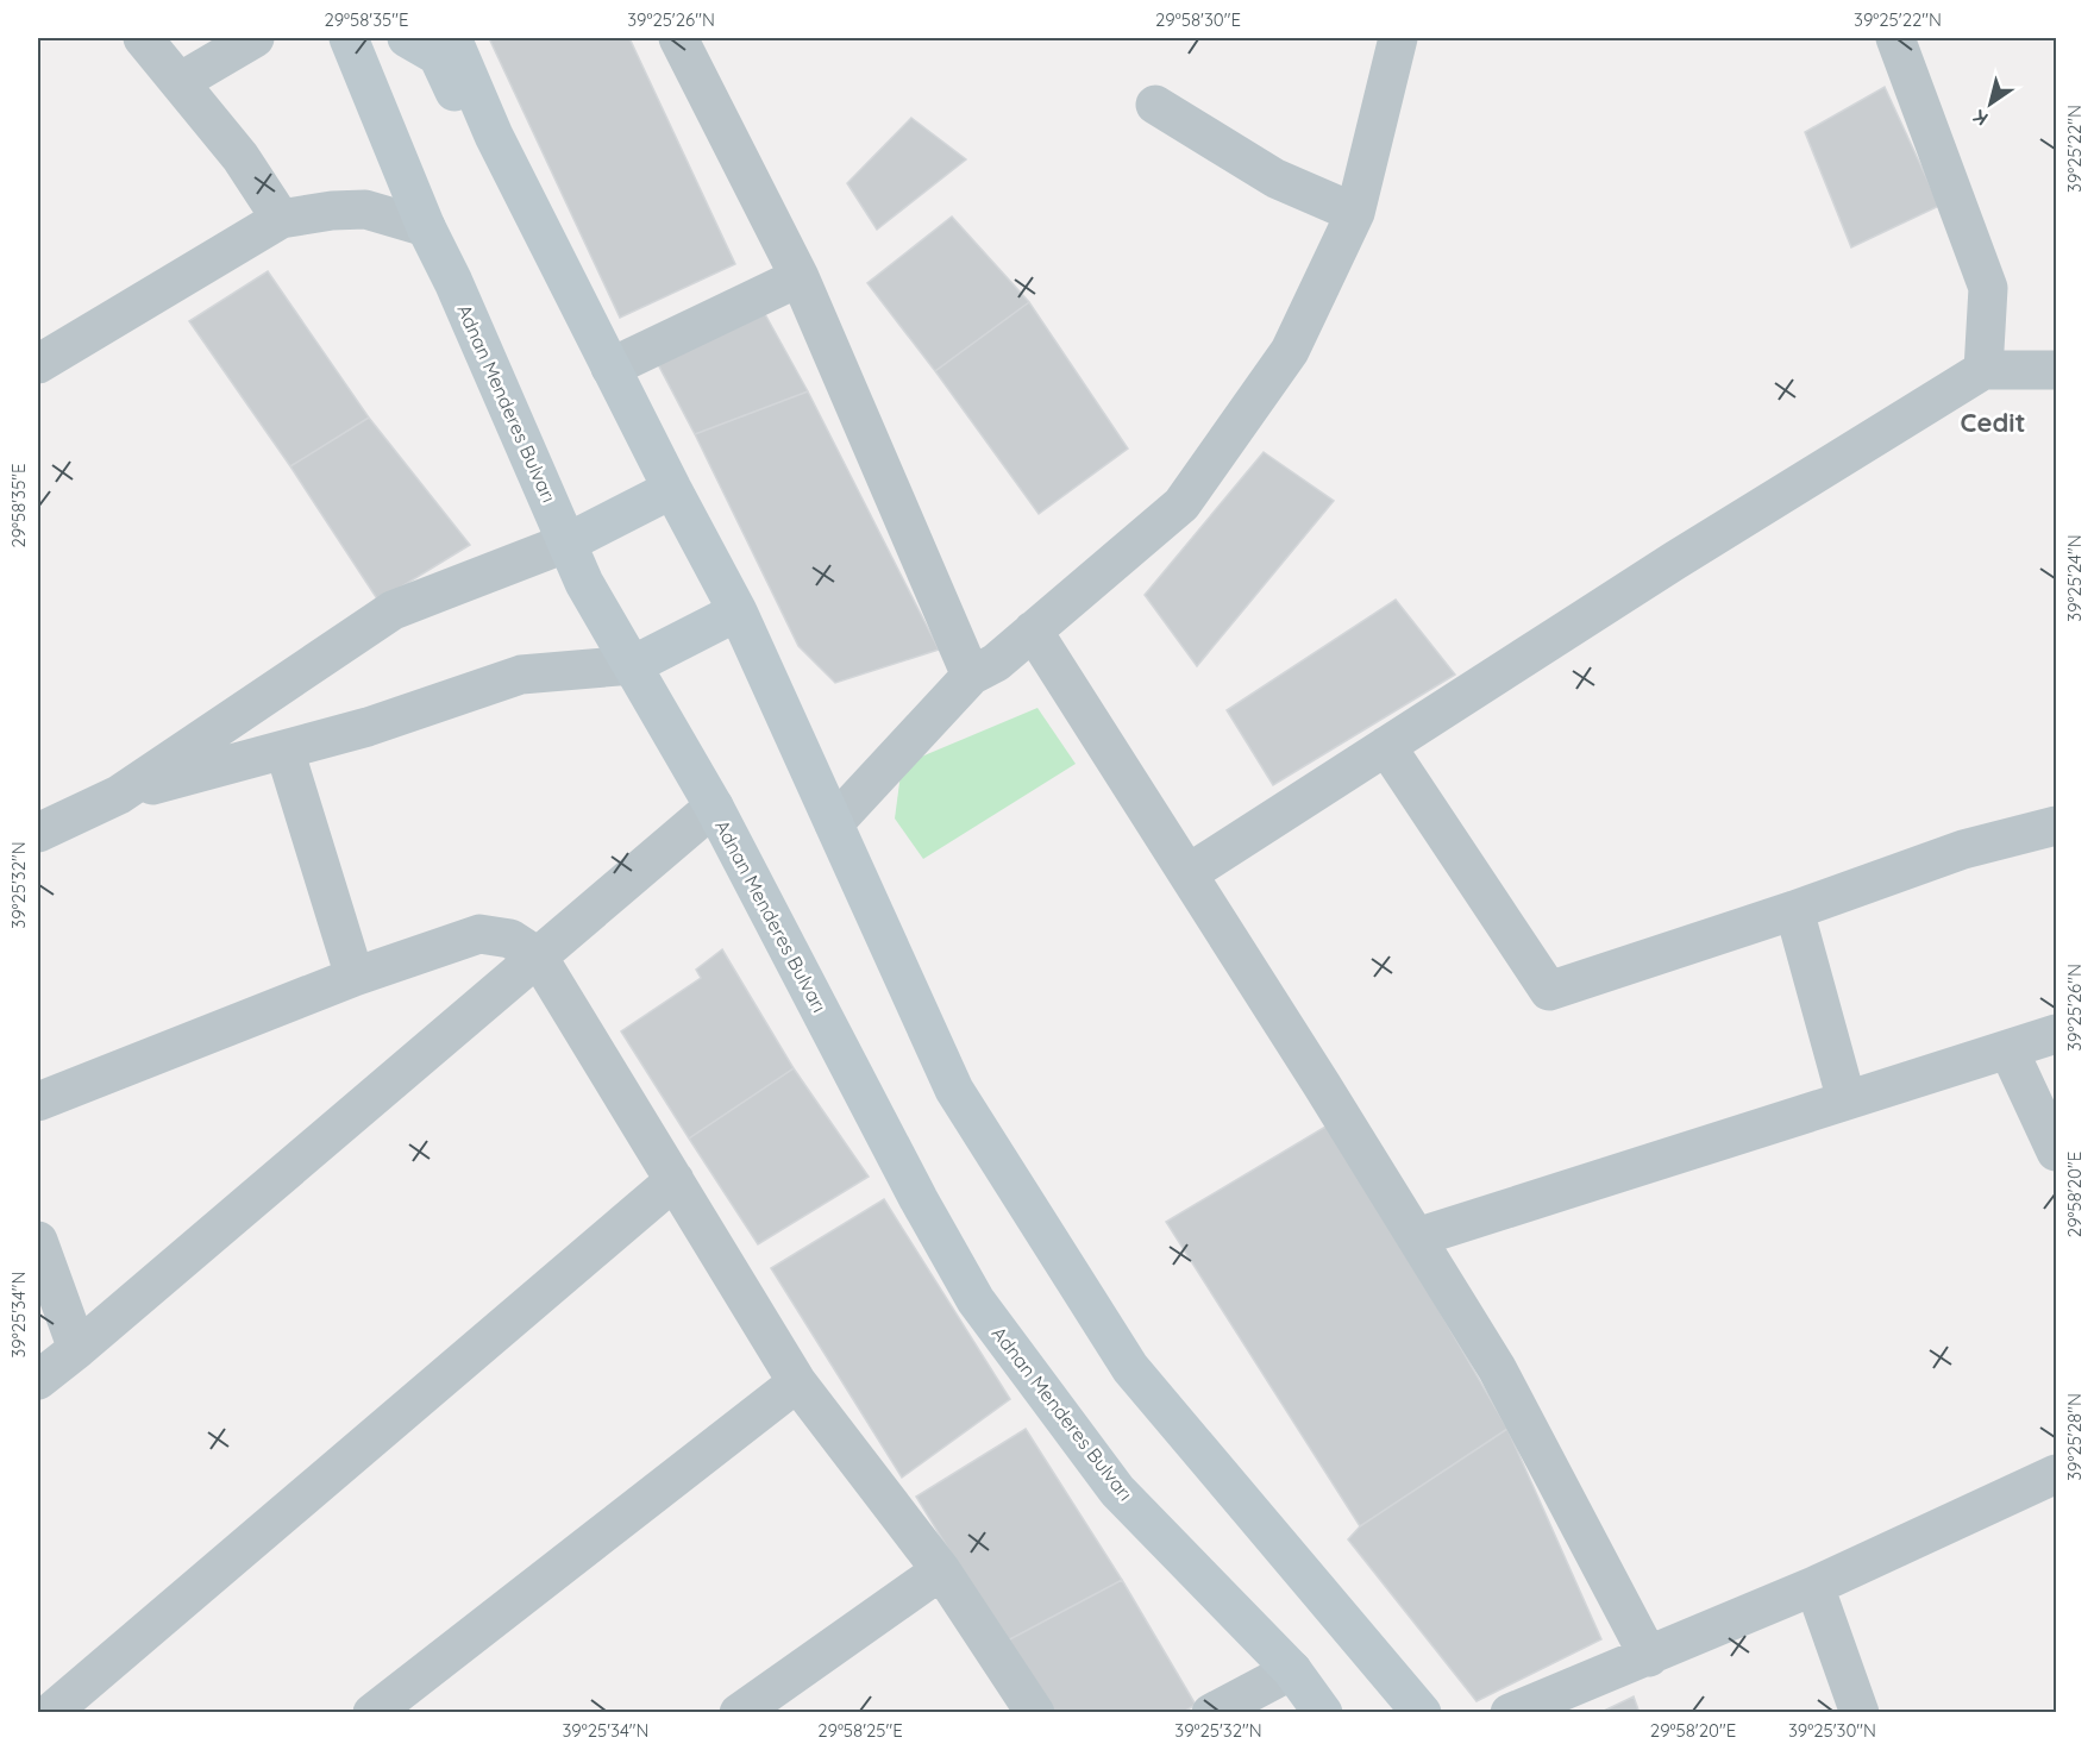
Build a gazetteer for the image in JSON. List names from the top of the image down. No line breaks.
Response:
{"streets":{"main road":["Adnan Menderes Bulvarı"]},"districts":["Cedit"],"north":"bottom left","coordinates":["29°58'35\"E","39°25'26\"N","29°58'30\"E","39°25'22\"N","39°25'24\"N","39°25'32\"N","29°58'20\"E","39°25'34\"N","39°25'28\"N","29°58'25\"E","39°25'30\"N"]}
